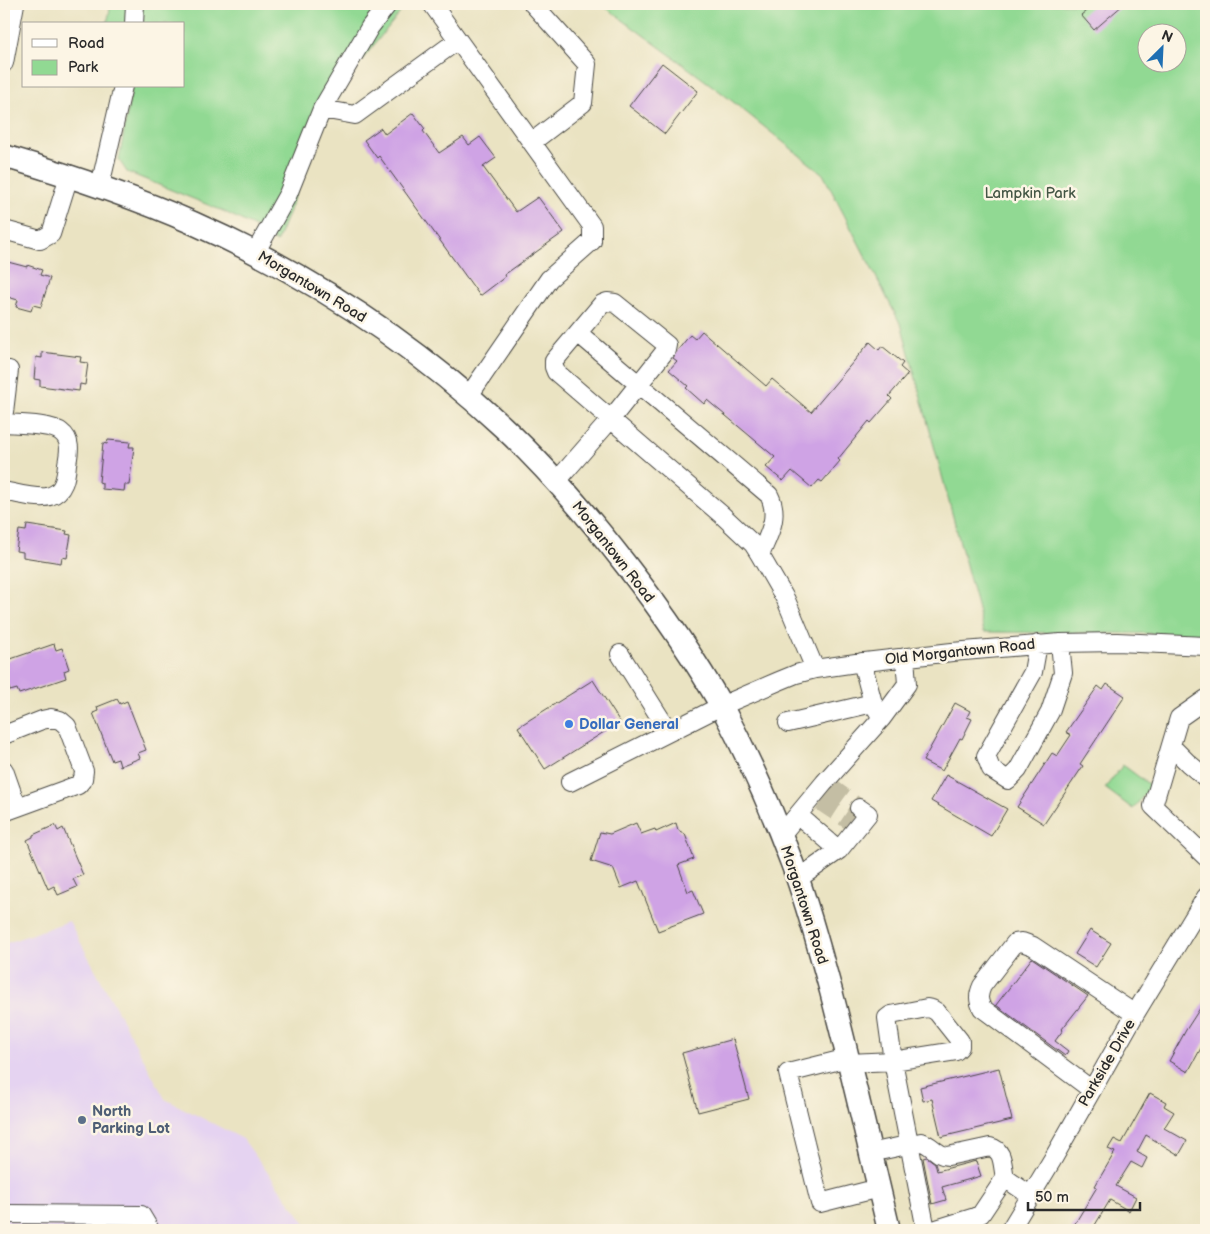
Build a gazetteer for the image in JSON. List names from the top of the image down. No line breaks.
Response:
{"streets":{"main road":["Morgantown Road"],"street":["Old Morgantown Road","Parkside Drive"]},"crossings":[["Morgantown Road","Old Morgantown Road"]],"parks":["Lampkin Park"],"places":["Dollar General","North Parking Lot"],"legend":["Road","Park"],"scale_bar":"50 m","north":"top right"}
